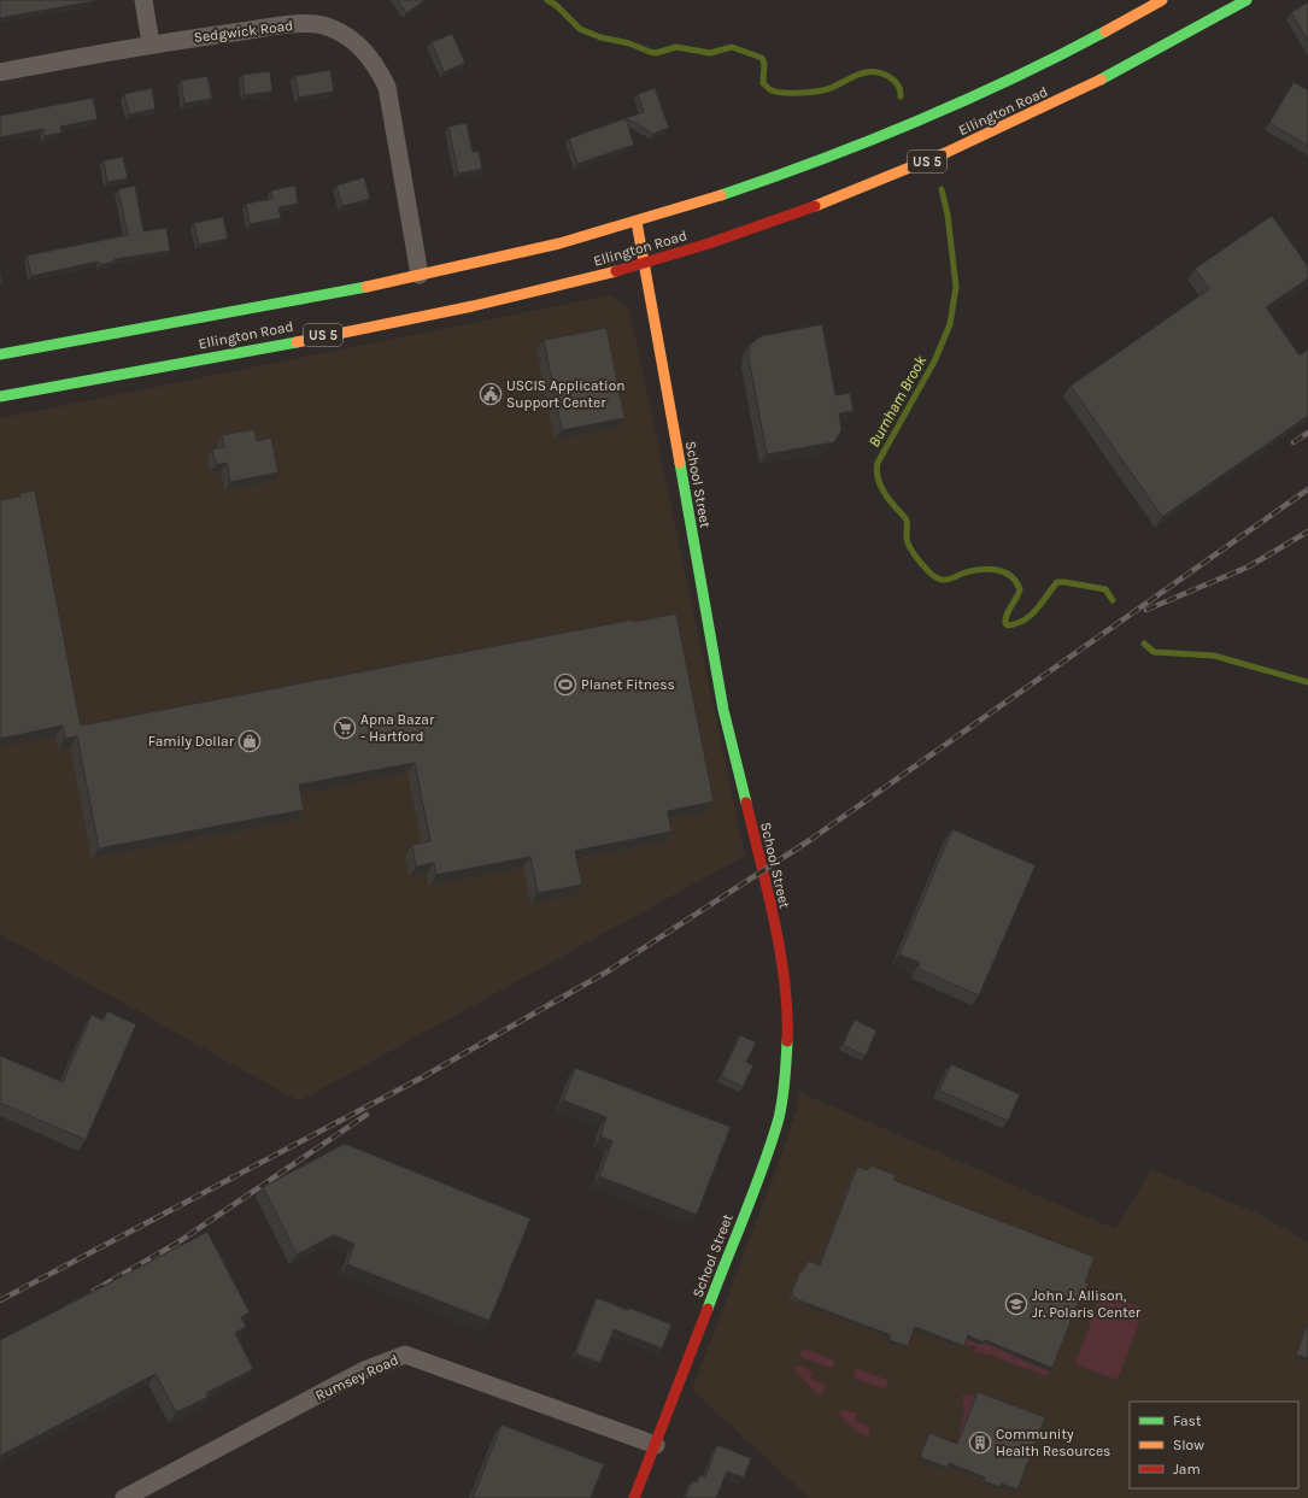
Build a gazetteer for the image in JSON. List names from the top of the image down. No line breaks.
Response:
{"streets":{"main road":["Ellington Road","US 5","School Street"],"street":["Sedgwick Road","Rumsey Road"]},"crossings":[["Sedgwick Road","Ellington Road"],["Ellington Road","School Street"],["School Street","Rumsey Road"]],"water":["Burnham Brook"],"places":{"public building":["USCIS Application Support Center"],"sports":["Planet Fitness"],"supermarket":["Apna Bazar - Hartford"],"shop":["Family Dollar"],"school or university":["John J. Allison, Jr. Polaris Center"],"building":["Community Health Resources"]},"legend":["Fast","Slow","Jam"]}
